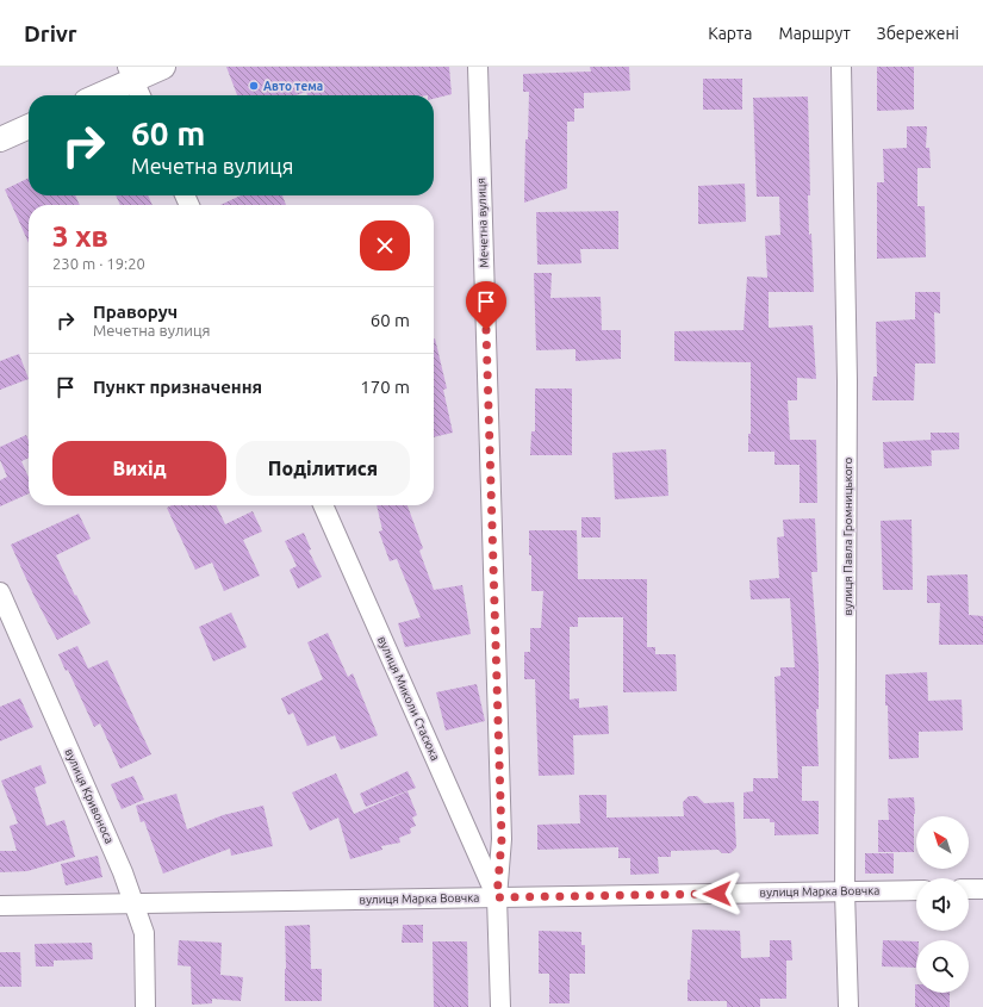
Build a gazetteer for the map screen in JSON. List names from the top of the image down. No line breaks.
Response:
{"streets":{"street":["Мечетна вулиця","вулиця Павла Громницького","вулиця Миколи Стасюка","вулиця Кривоноса","вулиця Марка Вовчка"]},"crossings":[["Мечетна вулиця","вулиця Миколи Стасюка"],["Мечетна вулиця","вулиця Марка Вовчка"],["вулиця Павла Громницького","вулиця Марка Вовчка"],["вулиця Миколи Стасюка","вулиця Марка Вовчка"],["вулиця Кривоноса","вулиця Марка Вовчка"]],"places":["Авто тема"],"north":"top left","page":{"header":"Drivr","nav":["Карта","Маршрут","Збережені"],"turn":["60 m","Мечетна вулиця"],"heading":["3 хв","230 m · 19:20"],"list":[{"name":"Праворуч","note":"Мечетна вулиця","value":"60 m"},{"name":"Пункт призначення","value":"170 m"}],"buttons":["Вихід","Поділитися"]}}
